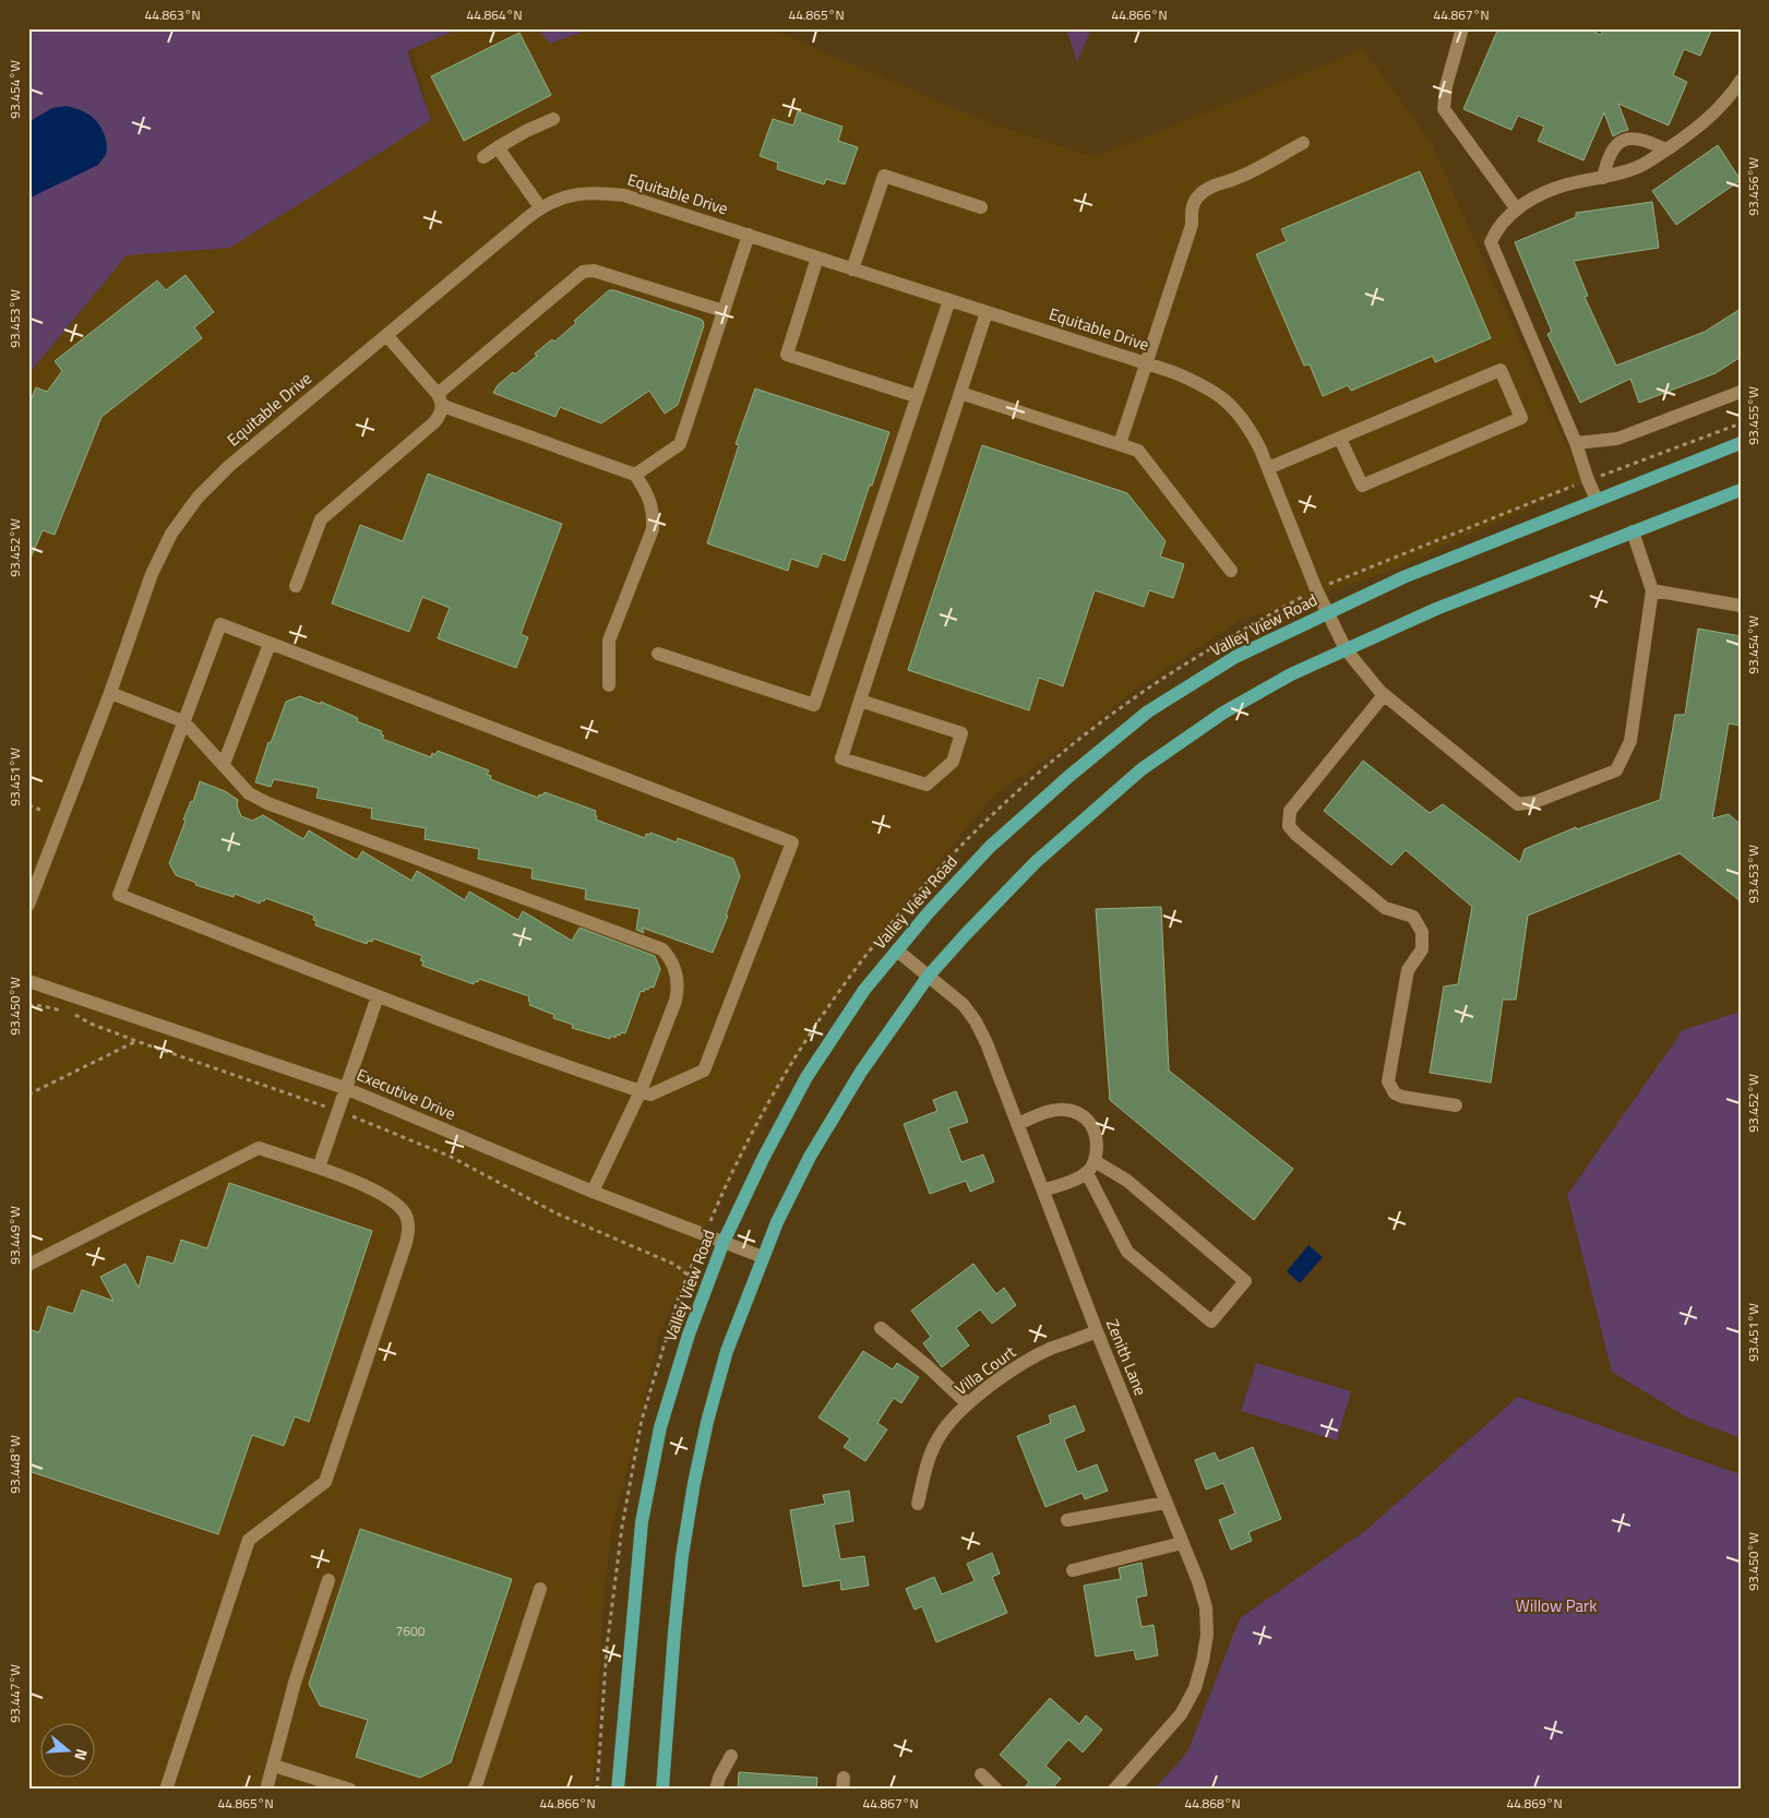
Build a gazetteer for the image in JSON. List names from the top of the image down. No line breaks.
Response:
{"streets":{"main road":["Valley View Road"],"street":["Equitable Drive","Executive Drive","Zenith Lane","Villa Court"]},"crossings":[["Equitable Drive","Valley View Road"],["Valley View Road","Executive Drive"],["Valley View Road","Zenith Lane"],["Zenith Lane","Villa Court"]],"parks":["Willow Park"],"house_numbers":["7600"],"north":"right","coordinates":["44.863°N","44.864°N","44.865°N","44.866°N","44.867°N","93.454°W","93.456°W","93.453°W","93.455°W","93.452°W","93.451°W","93.450°W","93.449°W","93.448°W","93.447°W","44.868°N","44.869°N"]}
